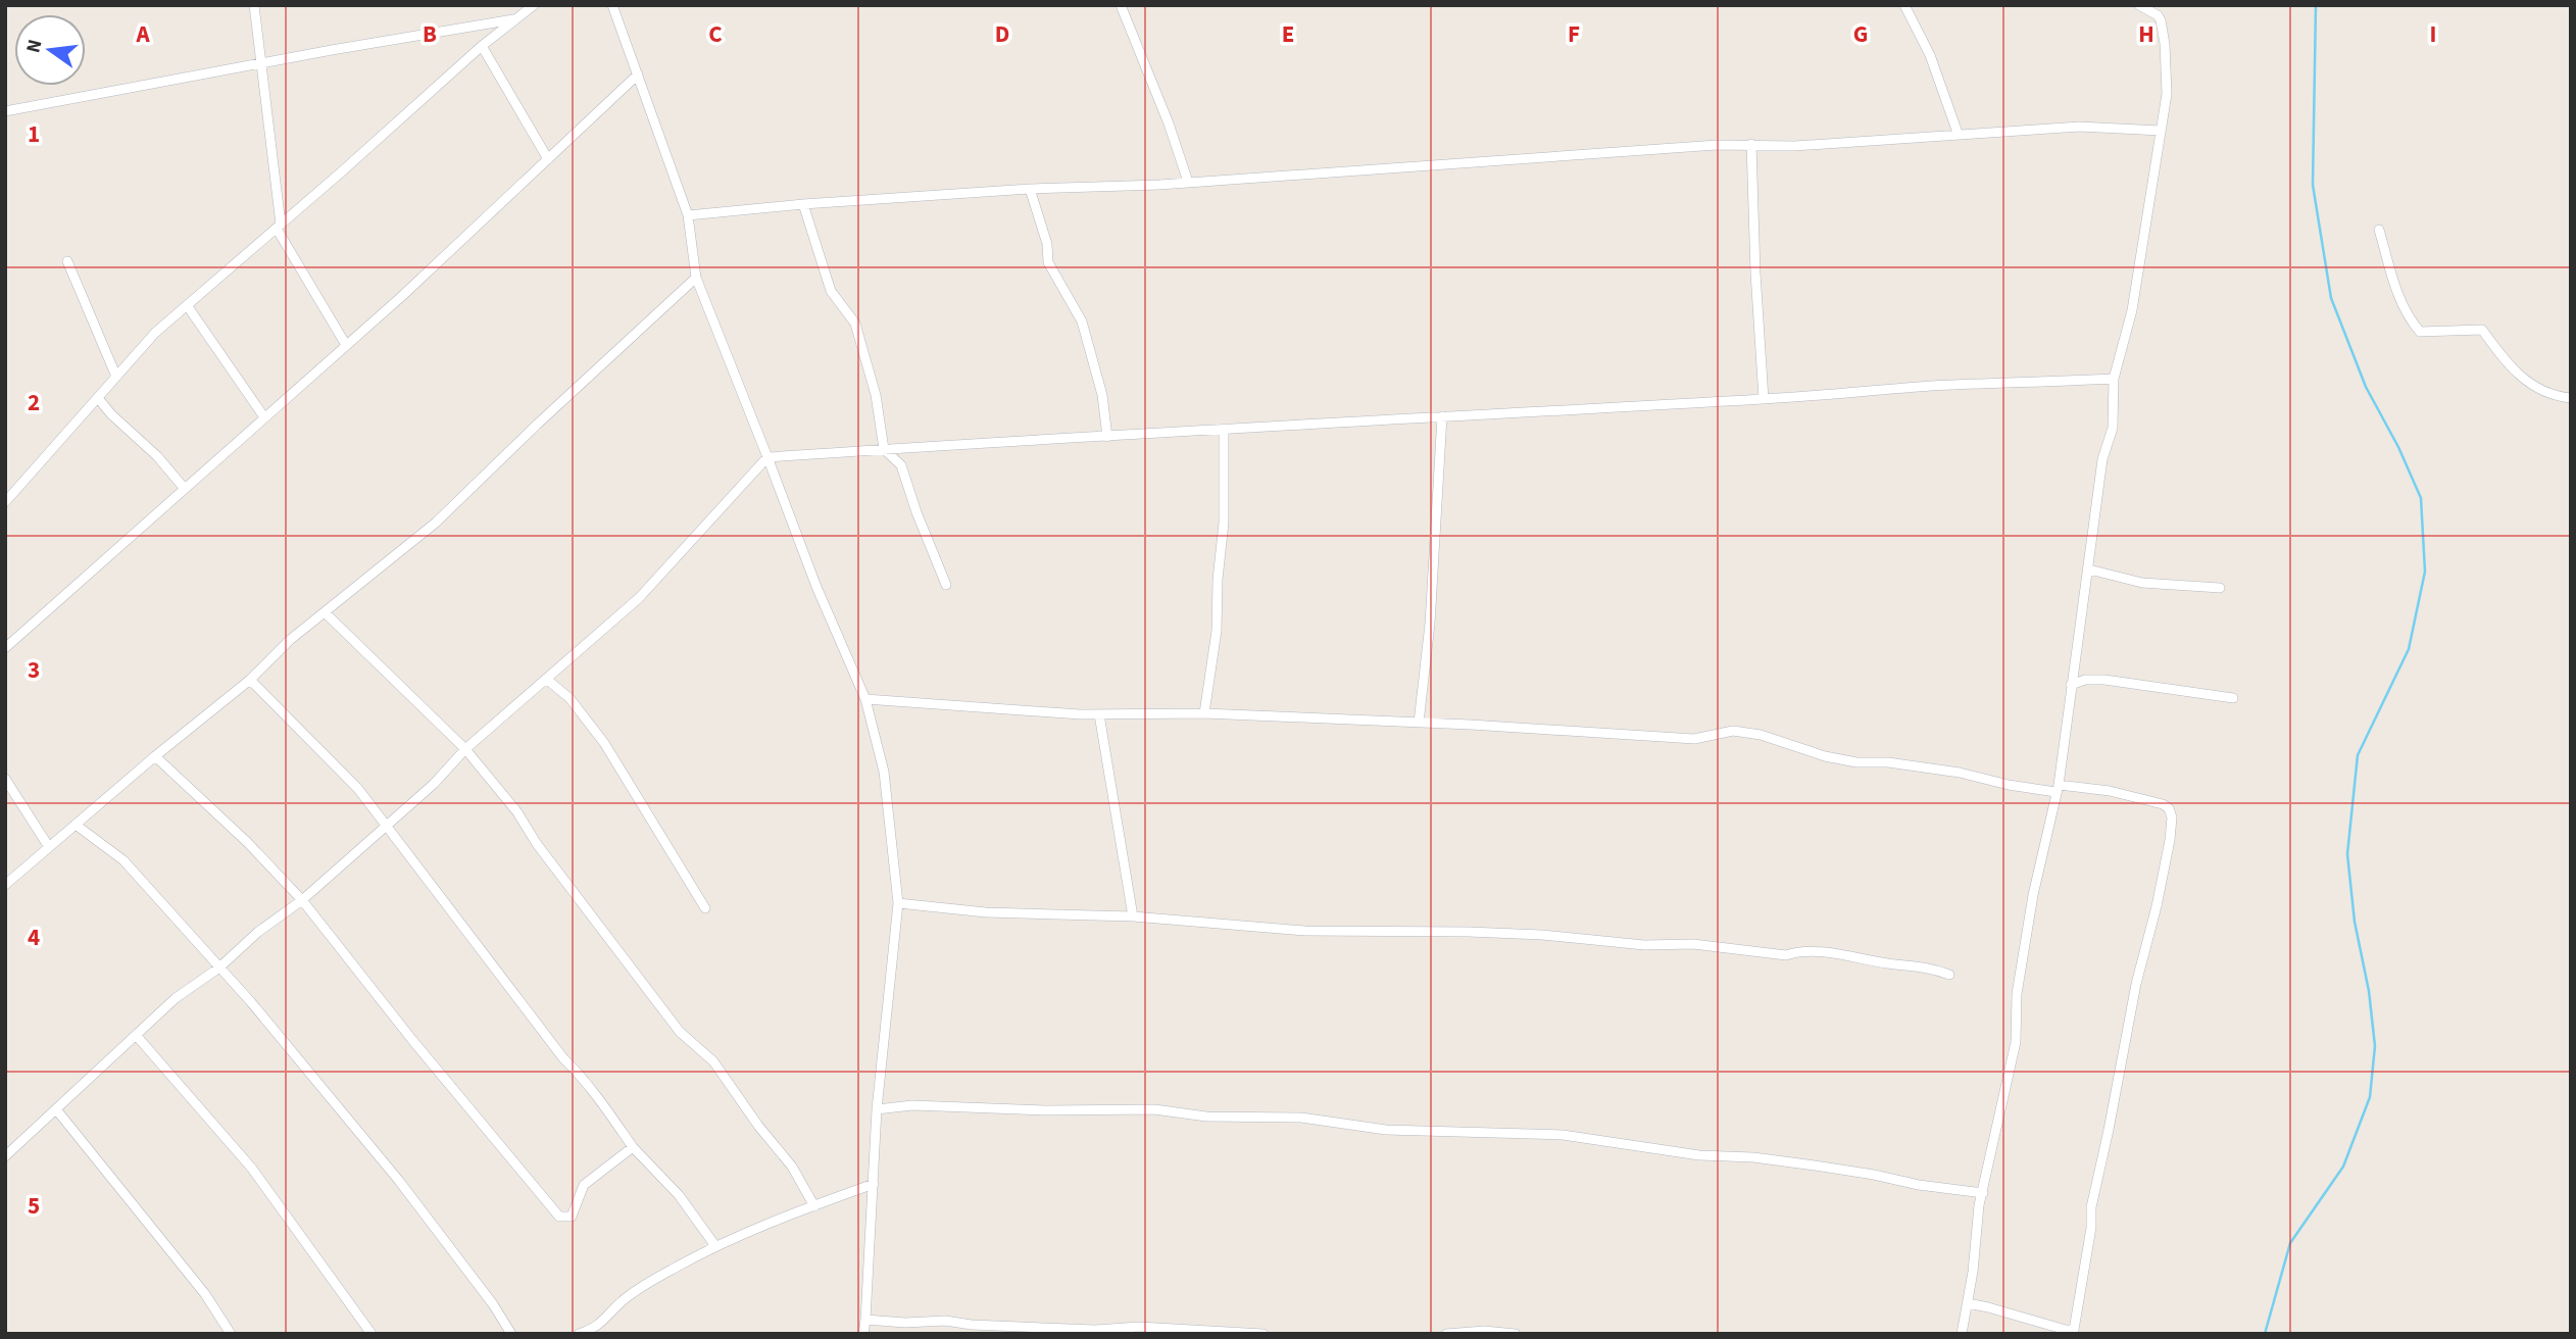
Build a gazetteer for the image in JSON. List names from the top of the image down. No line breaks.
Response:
{"north":"left","grid":{"columns":["A","B","C","D","E","F","G","H","I"],"rows":["1","2","3","4","5"]}}
